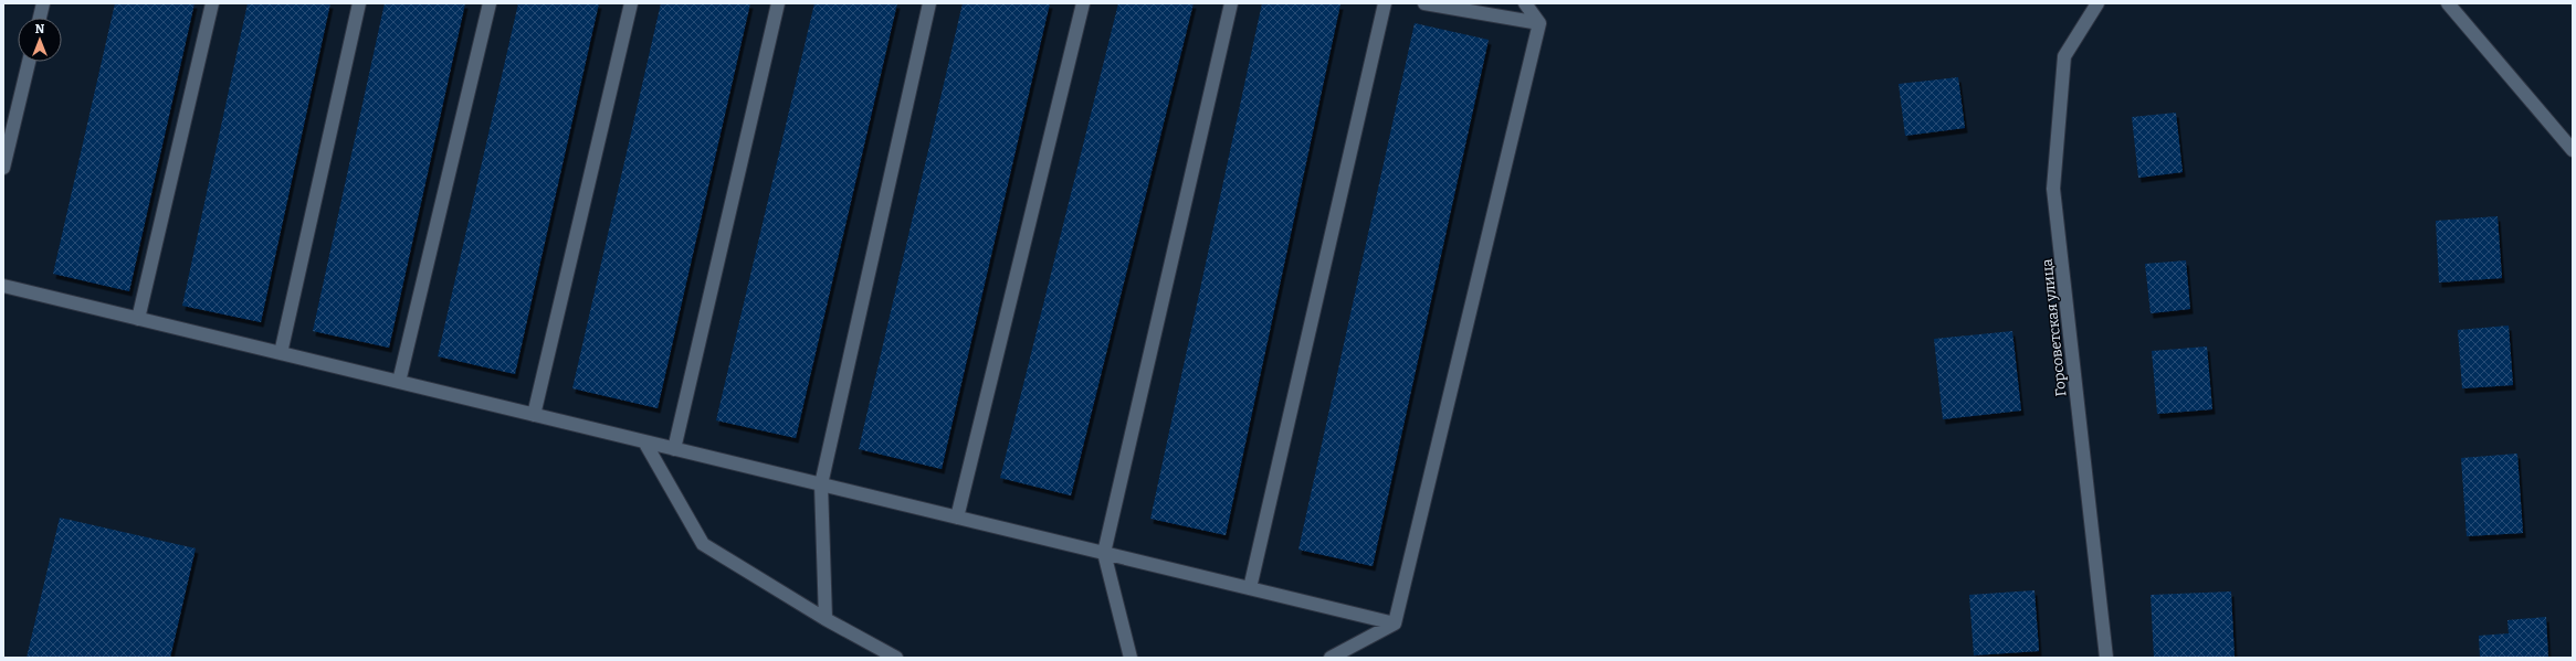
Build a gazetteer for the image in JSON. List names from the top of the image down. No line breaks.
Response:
{"streets":{"street":["Горсоветская улица"]},"north":"top"}
